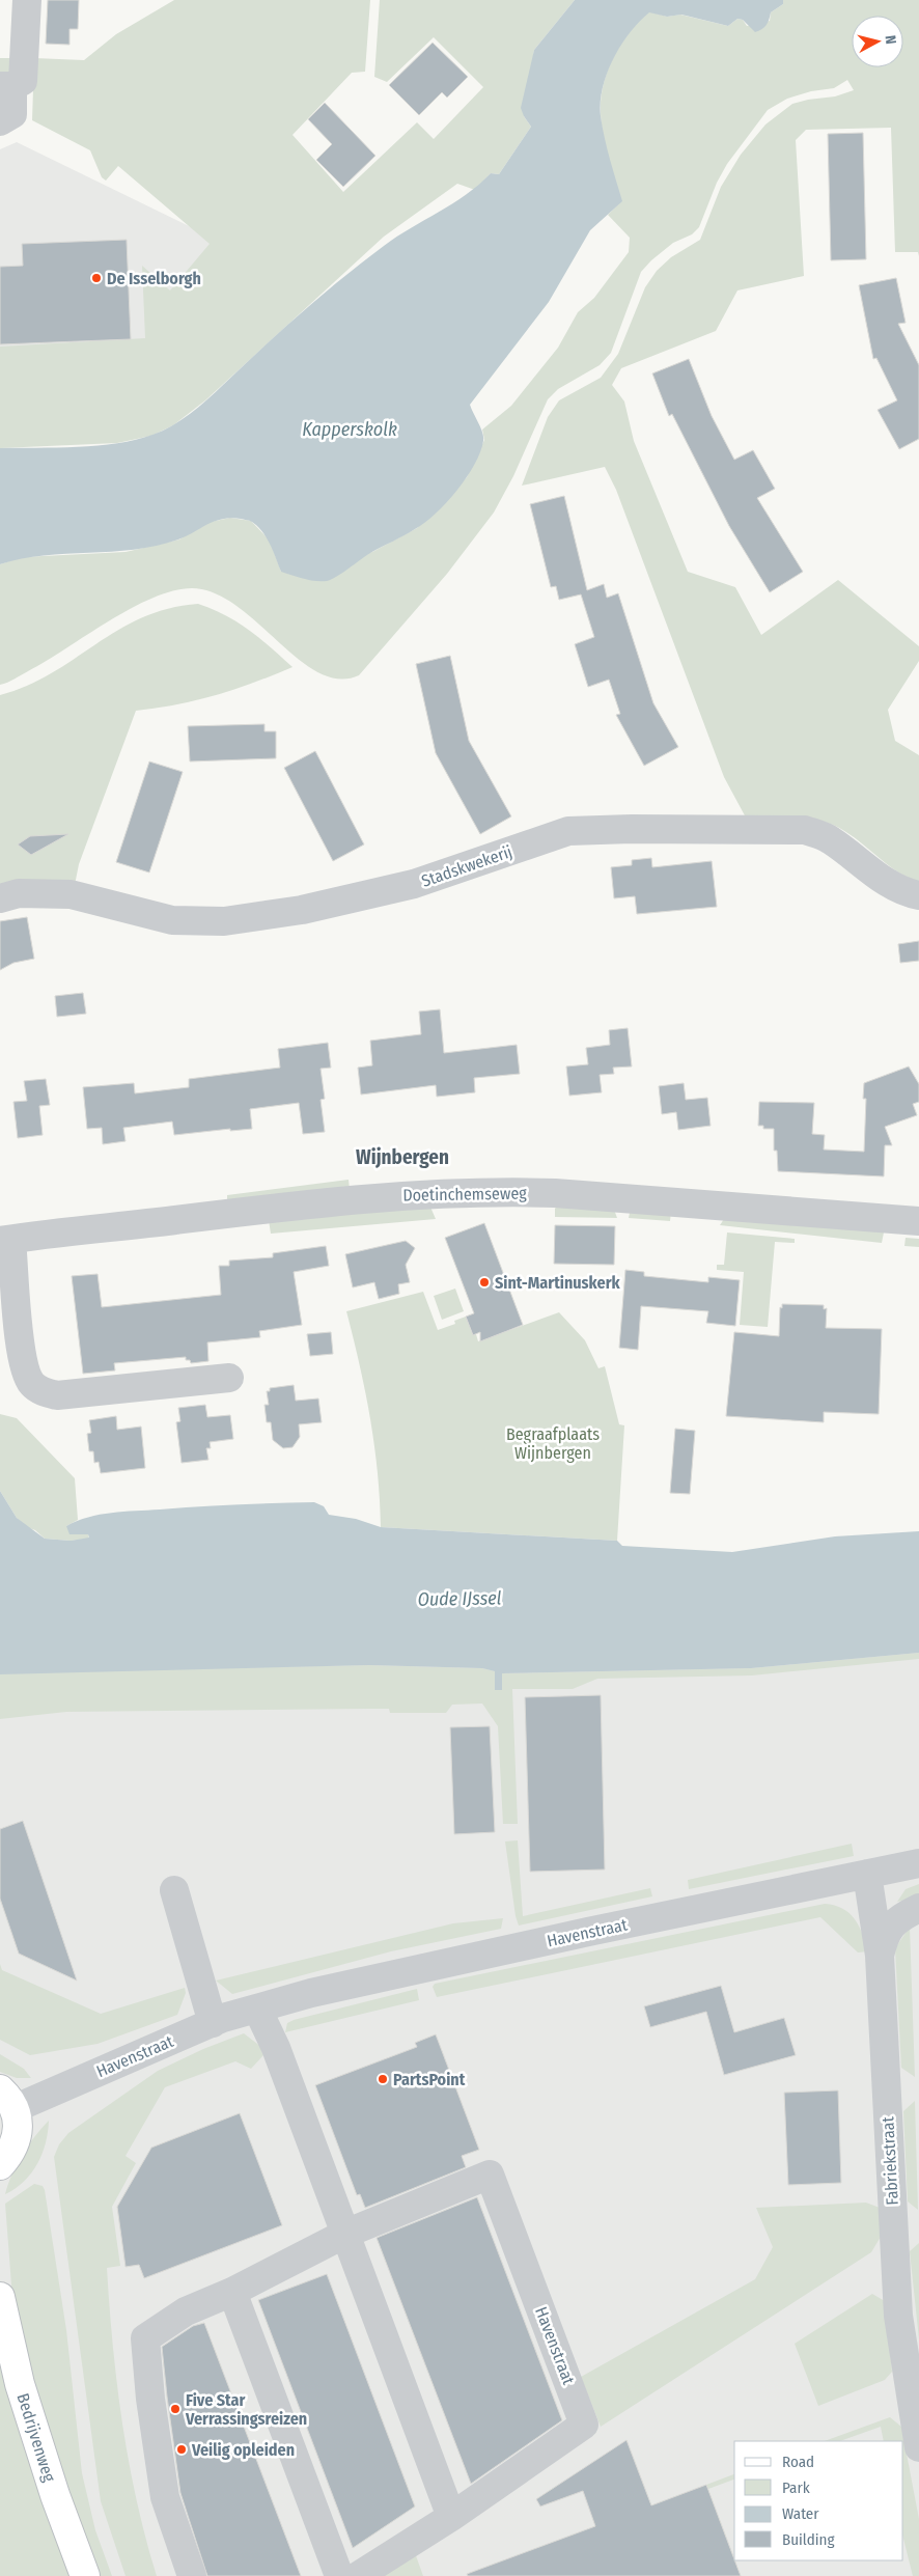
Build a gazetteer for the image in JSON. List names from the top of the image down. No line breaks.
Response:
{"streets":{"main road":["Bedrijvenweg"],"street":["Stadskwekerij","Doetinchemseweg","Havenstraat","Fabriekstraat"]},"crossings":[["Havenstraat","Fabriekstraat"]],"districts":["Wijnbergen"],"water":["Kapperskolk","Oude IJssel"],"parks":["Begraafplaats Wijnbergen"],"places":["De Isselborgh","Sint-Martinuskerk","PartsPoint","Five Star Verrassingsreizen","Veilig opleiden"],"legend":["Road","Park","Water","Building"],"north":"right"}
